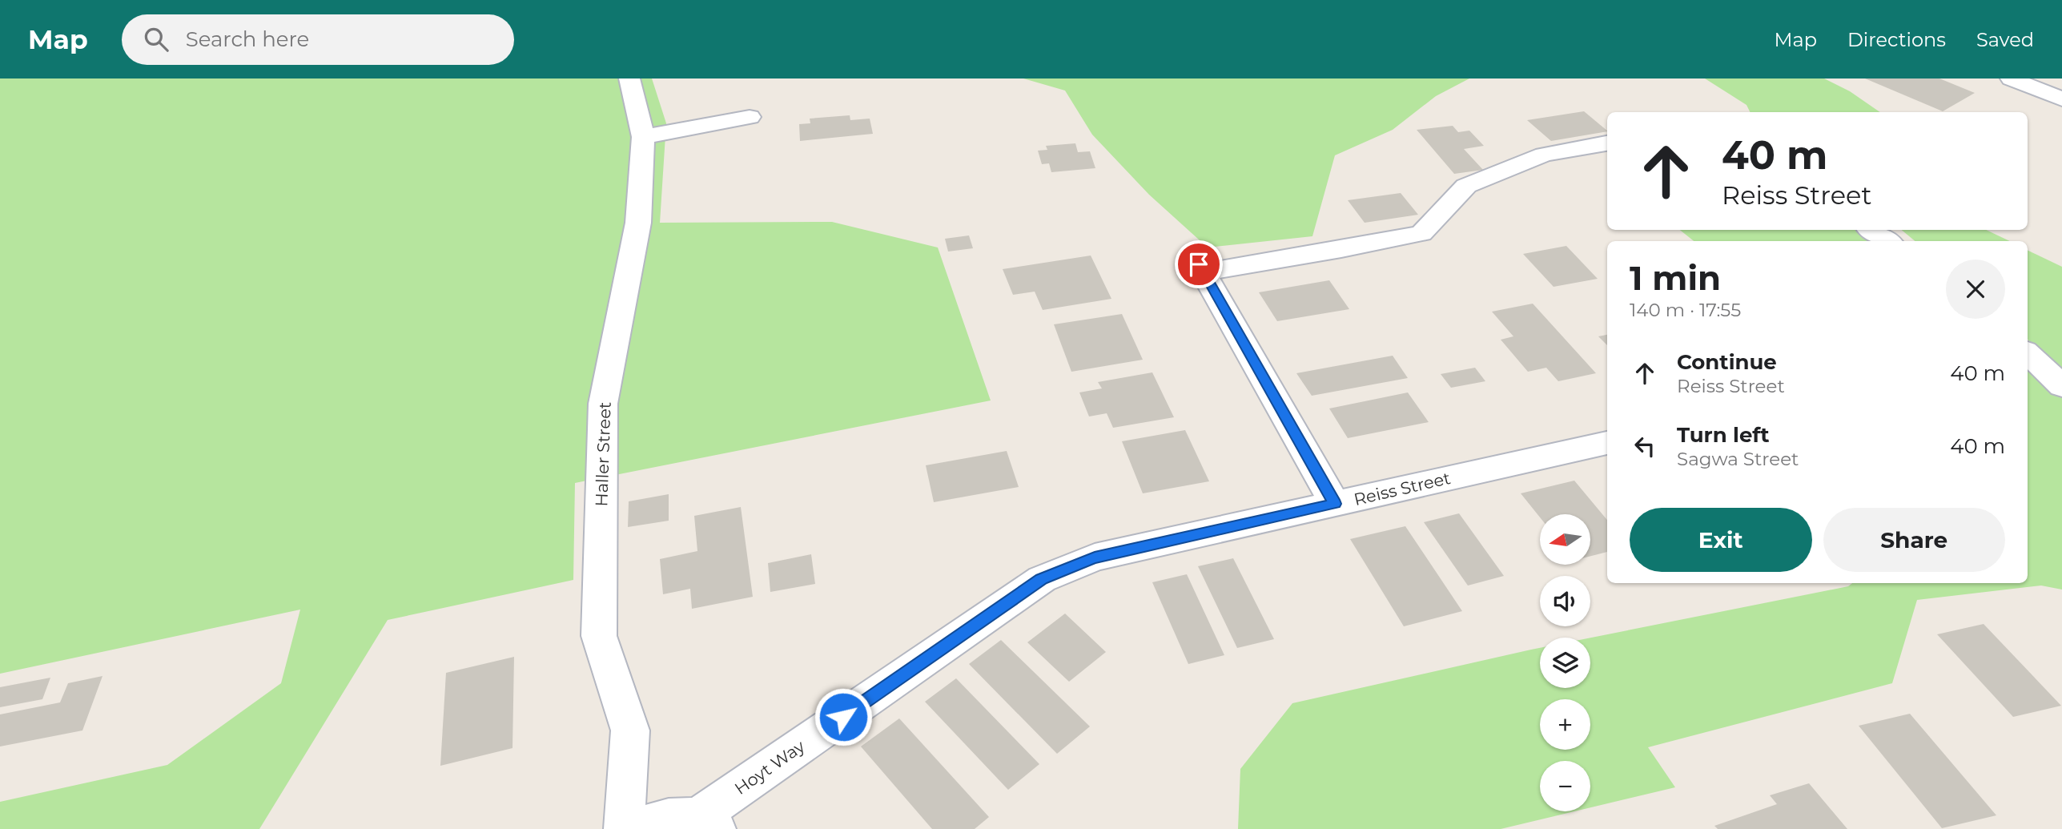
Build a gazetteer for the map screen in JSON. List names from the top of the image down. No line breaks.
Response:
{"streets":{"street":["Haller Street","Reiss Street","Hoyt Way"]},"crossings":[["Reiss Street","Hoyt Way"]],"north":"left","page":{"header":"Map","search":"Search here","nav":["Map","Directions","Saved"],"turn":["40 m","Reiss Street"],"heading":["1 min","140 m · 17:55"],"list":[{"name":"Continue","note":"Reiss Street","value":"40 m"},{"name":"Turn left","note":"Sagwa Street","value":"40 m"}],"buttons":["Exit","Share"],"map_buttons":["+","−"]}}
